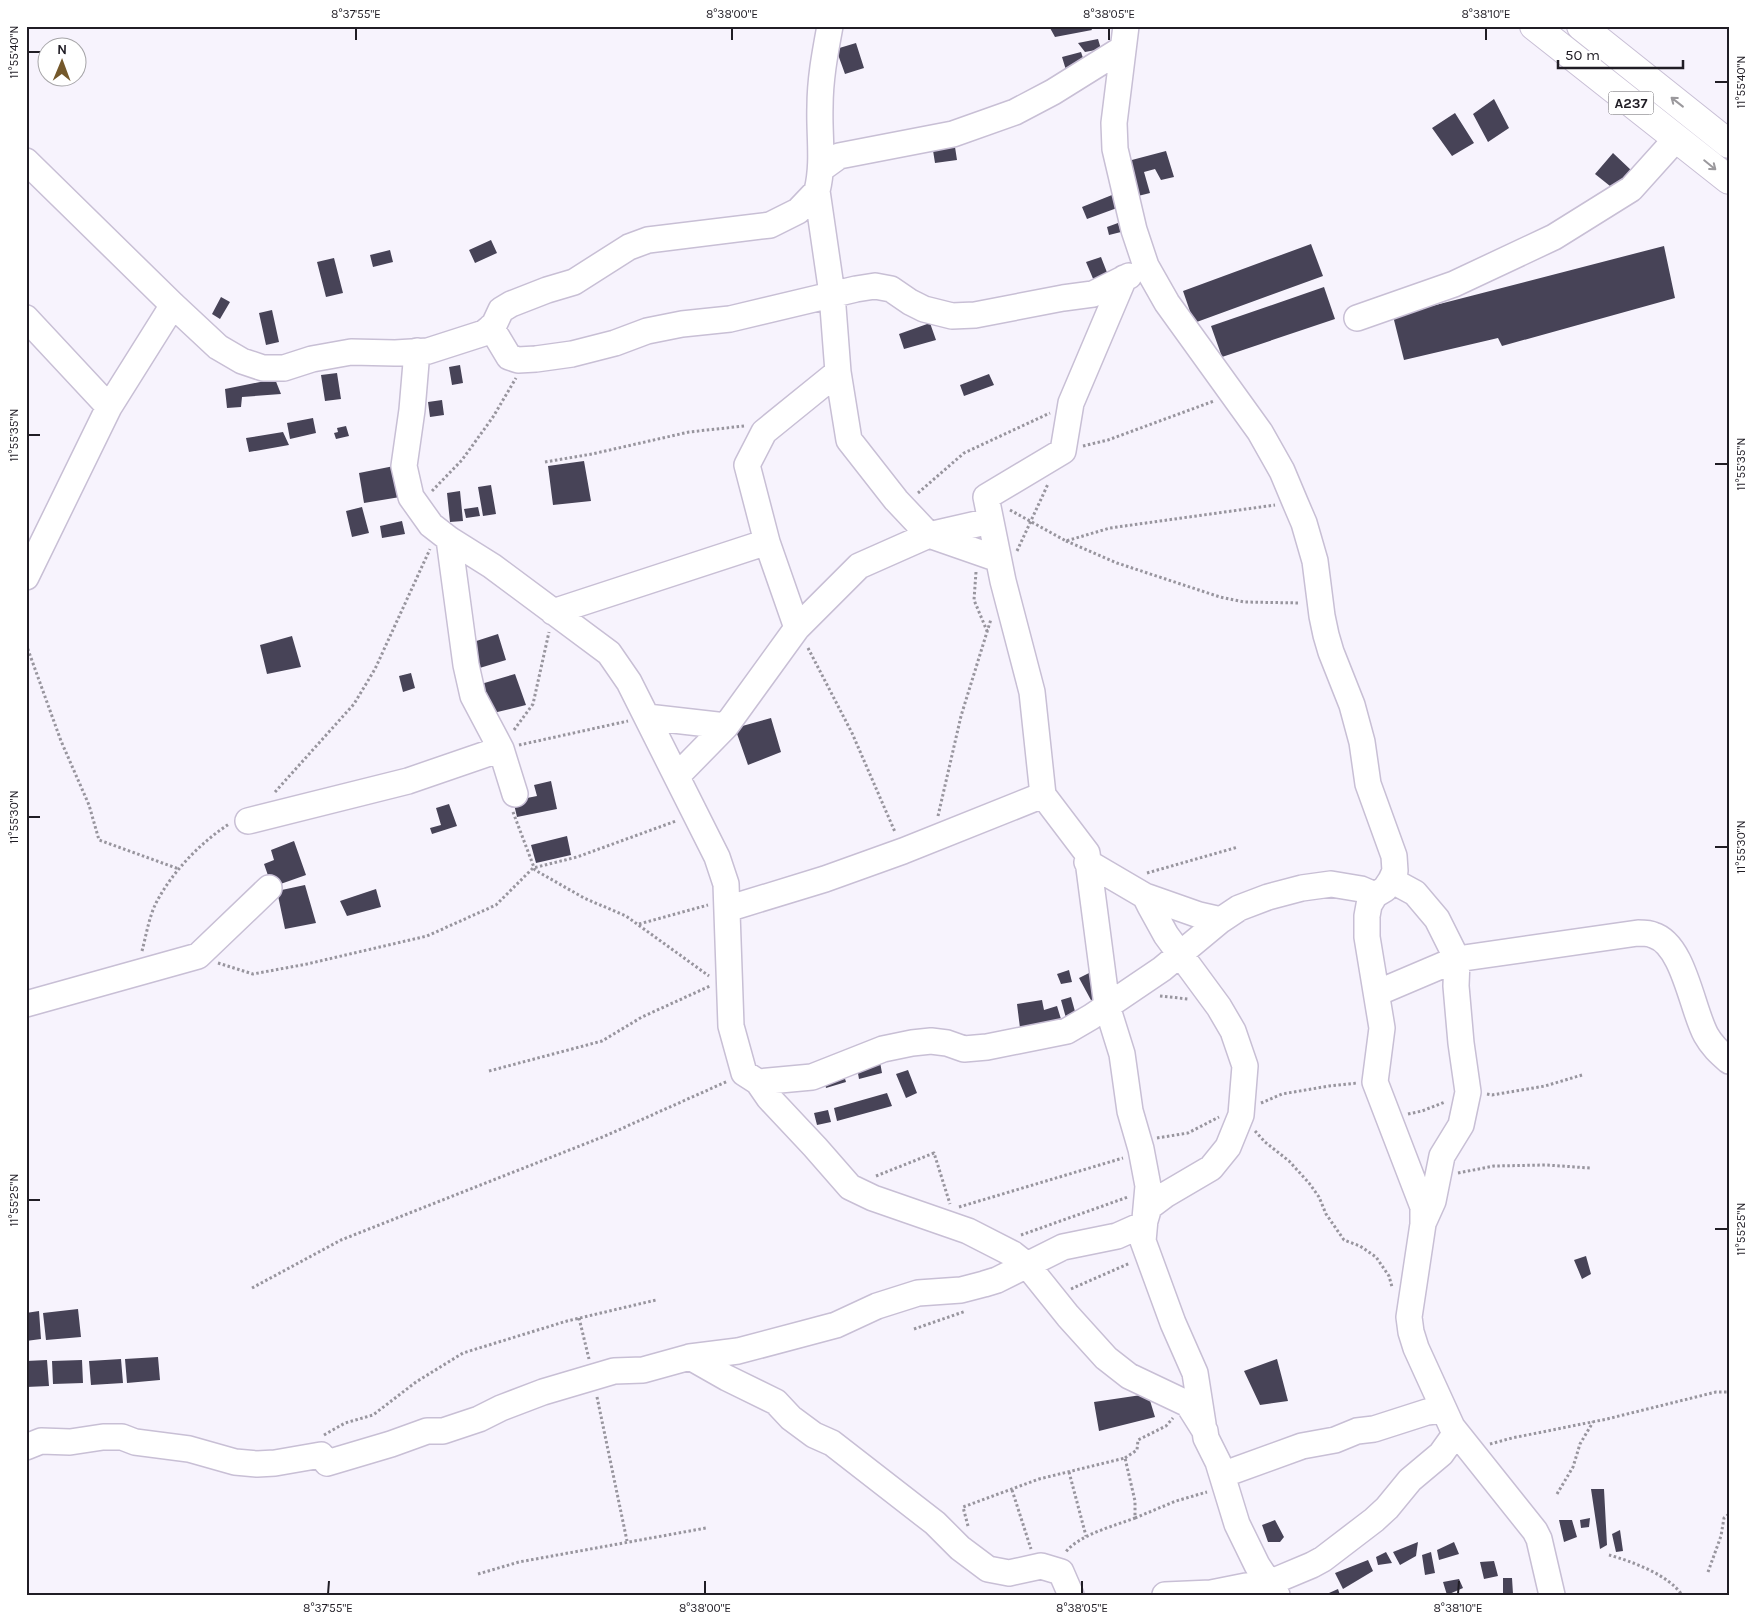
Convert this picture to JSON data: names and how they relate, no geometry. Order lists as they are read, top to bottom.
{
  "streets": {
    "highway": ["A237"]
  },
  "scale_bar": "50 m",
  "north": "top",
  "coordinates": [
    "8°37'55\"E",
    "8°38'00\"E",
    "8°38'05\"E",
    "8°38'10\"E",
    "11°55'40\"N",
    "11°55'35\"N",
    "11°55'30\"N",
    "11°55'25\"N"
  ]
}
